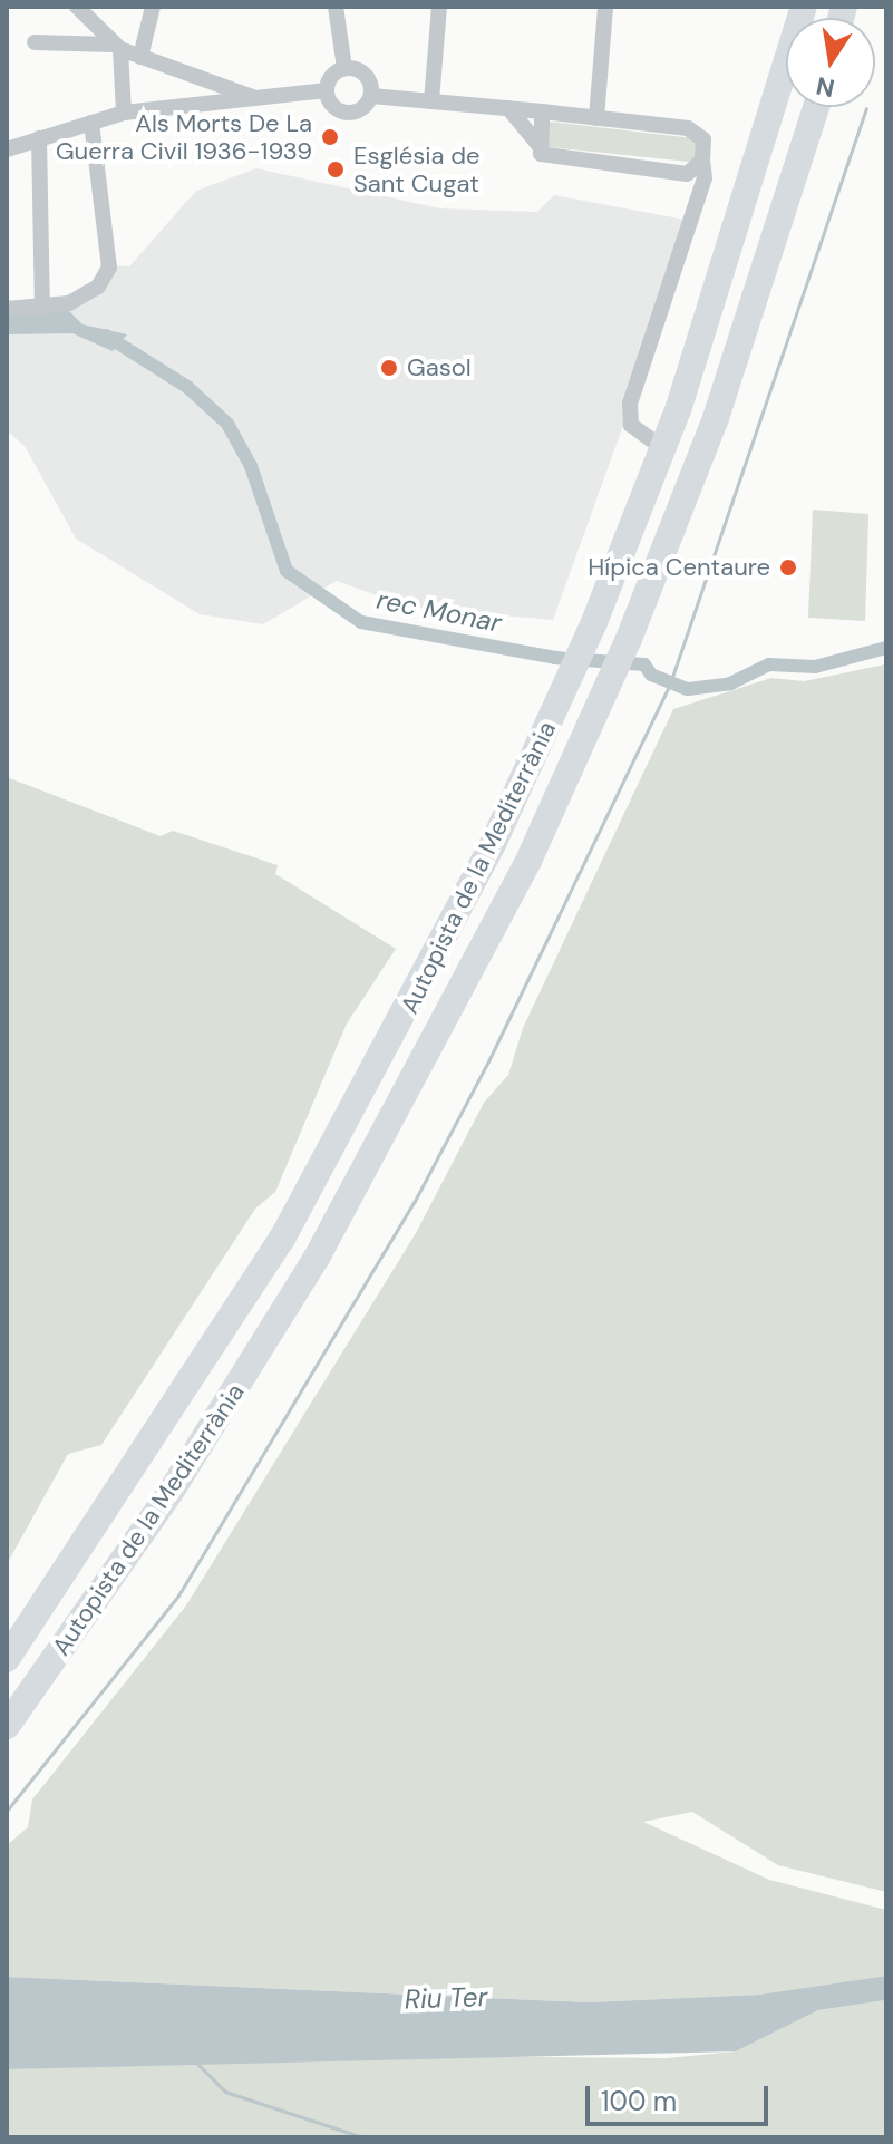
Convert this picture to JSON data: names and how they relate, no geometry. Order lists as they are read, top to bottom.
{
  "streets": {
    "highway": ["Autopista de la Mediterrània"]
  },
  "water": ["rec Monar", "Riu Ter"],
  "places": [
    "Als Morts De La Guerra Civil 1936-1939",
    "Església de Sant Cugat",
    "Gasol",
    "Hípica Centaure"
  ],
  "scale_bar": "100 m",
  "north": "bottom"
}
